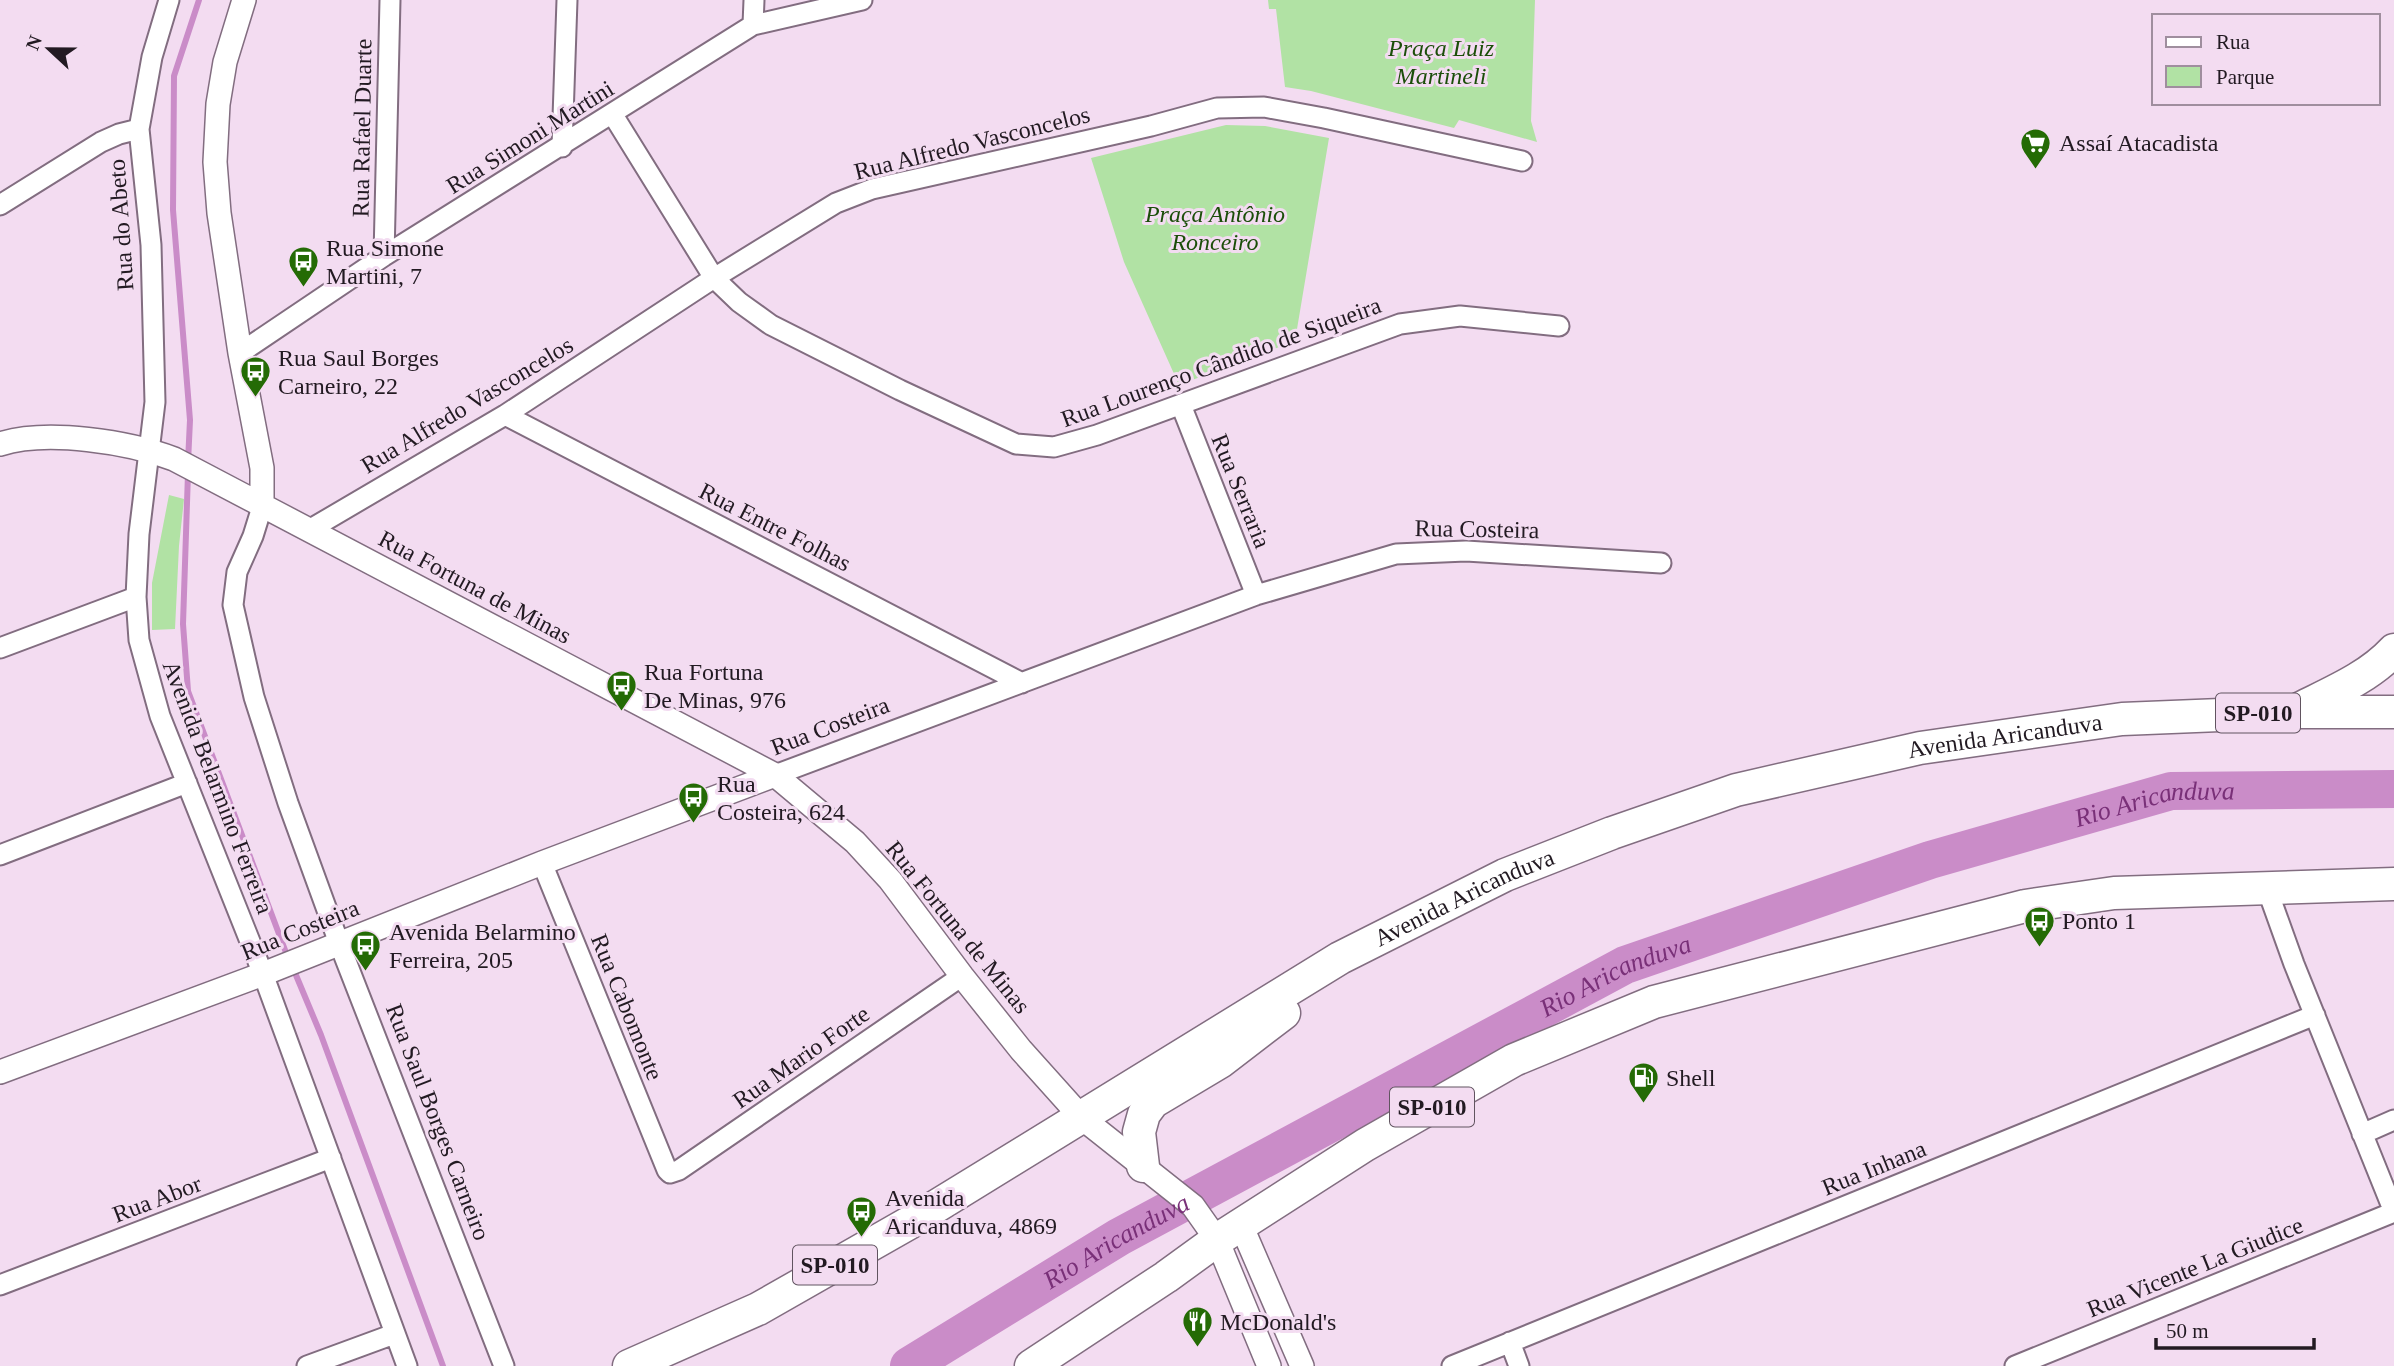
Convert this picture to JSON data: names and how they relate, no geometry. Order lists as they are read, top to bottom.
{
  "streets": {
    "highway": ["SP-010", "Avenida Aricanduva"],
    "street": [
      "Rua Rafael Duarte",
      "Rua Simoni Martini",
      "Rua Alfredo Vasconcelos",
      "Rua do Abeto",
      "Rua Lourenço Cândido de Siqueira",
      "Rua Serraria",
      "Rua Entre Folhas",
      "Rua Costeira",
      "Rua Fortuna de Minas",
      "Avenida Belarmino Ferreira",
      "Rua Cabomonte",
      "Rua Mario Forte",
      "Rua Saul Borges Carneiro",
      "Rua Inhana",
      "Rua Abor",
      "Rua Vicente La Giudice"
    ]
  },
  "crossings": [
    ["Rua Rafael Duarte", "Rua Simoni Martini"],
    ["Rua Simoni Martini", "Rua Lourenço Cândido de Siqueira"],
    ["Rua Simoni Martini", "Rua Saul Borges Carneiro"],
    ["Rua Alfredo Vasconcelos", "Rua Lourenço Cândido de Siqueira"],
    ["Rua Alfredo Vasconcelos", "Rua Entre Folhas"],
    ["Rua Alfredo Vasconcelos", "Rua Fortuna de Minas"],
    ["Rua do Abeto", "Rua Fortuna de Minas"],
    ["Rua do Abeto", "Avenida Belarmino Ferreira"],
    ["Rua Lourenço Cândido de Siqueira", "Rua Serraria"],
    ["Rua Serraria", "Rua Costeira"],
    ["Rua Entre Folhas", "Rua Costeira"],
    ["Rua Costeira", "Rua Fortuna de Minas"],
    ["Rua Costeira", "Avenida Belarmino Ferreira"],
    ["Rua Costeira", "Rua Cabomonte"],
    ["Rua Costeira", "Rua Saul Borges Carneiro"],
    ["Rua Fortuna de Minas", "SP-010"],
    ["Rua Fortuna de Minas", "Avenida Aricanduva"],
    ["Rua Fortuna de Minas", "Avenida Belarmino Ferreira"],
    ["Rua Fortuna de Minas", "Rua Mario Forte"],
    ["Rua Fortuna de Minas", "Rua Saul Borges Carneiro"],
    ["Avenida Belarmino Ferreira", "Rua Abor"],
    ["Rua Cabomonte", "Rua Mario Forte"]
  ],
  "water": ["Rio Aricanduva"],
  "parks": ["Praça Luiz Martineli", "Praça Antônio Ronceiro"],
  "places": {
    "supermarket": ["Assaí Atacadista"],
    "bus stop": [
      "Rua Simone Martini, 7",
      "Rua Saul Borges Carneiro, 22",
      "Rua Fortuna De Minas, 976",
      "Rua Costeira, 624",
      "Ponto 1",
      "Avenida Belarmino Ferreira, 205",
      "Avenida Aricanduva, 4869"
    ],
    "fuel station": ["Shell"],
    "restaurant": ["McDonald's"]
  },
  "legend": ["Rua", "Parque"],
  "scale_bar": "50 m",
  "north": "left"
}
